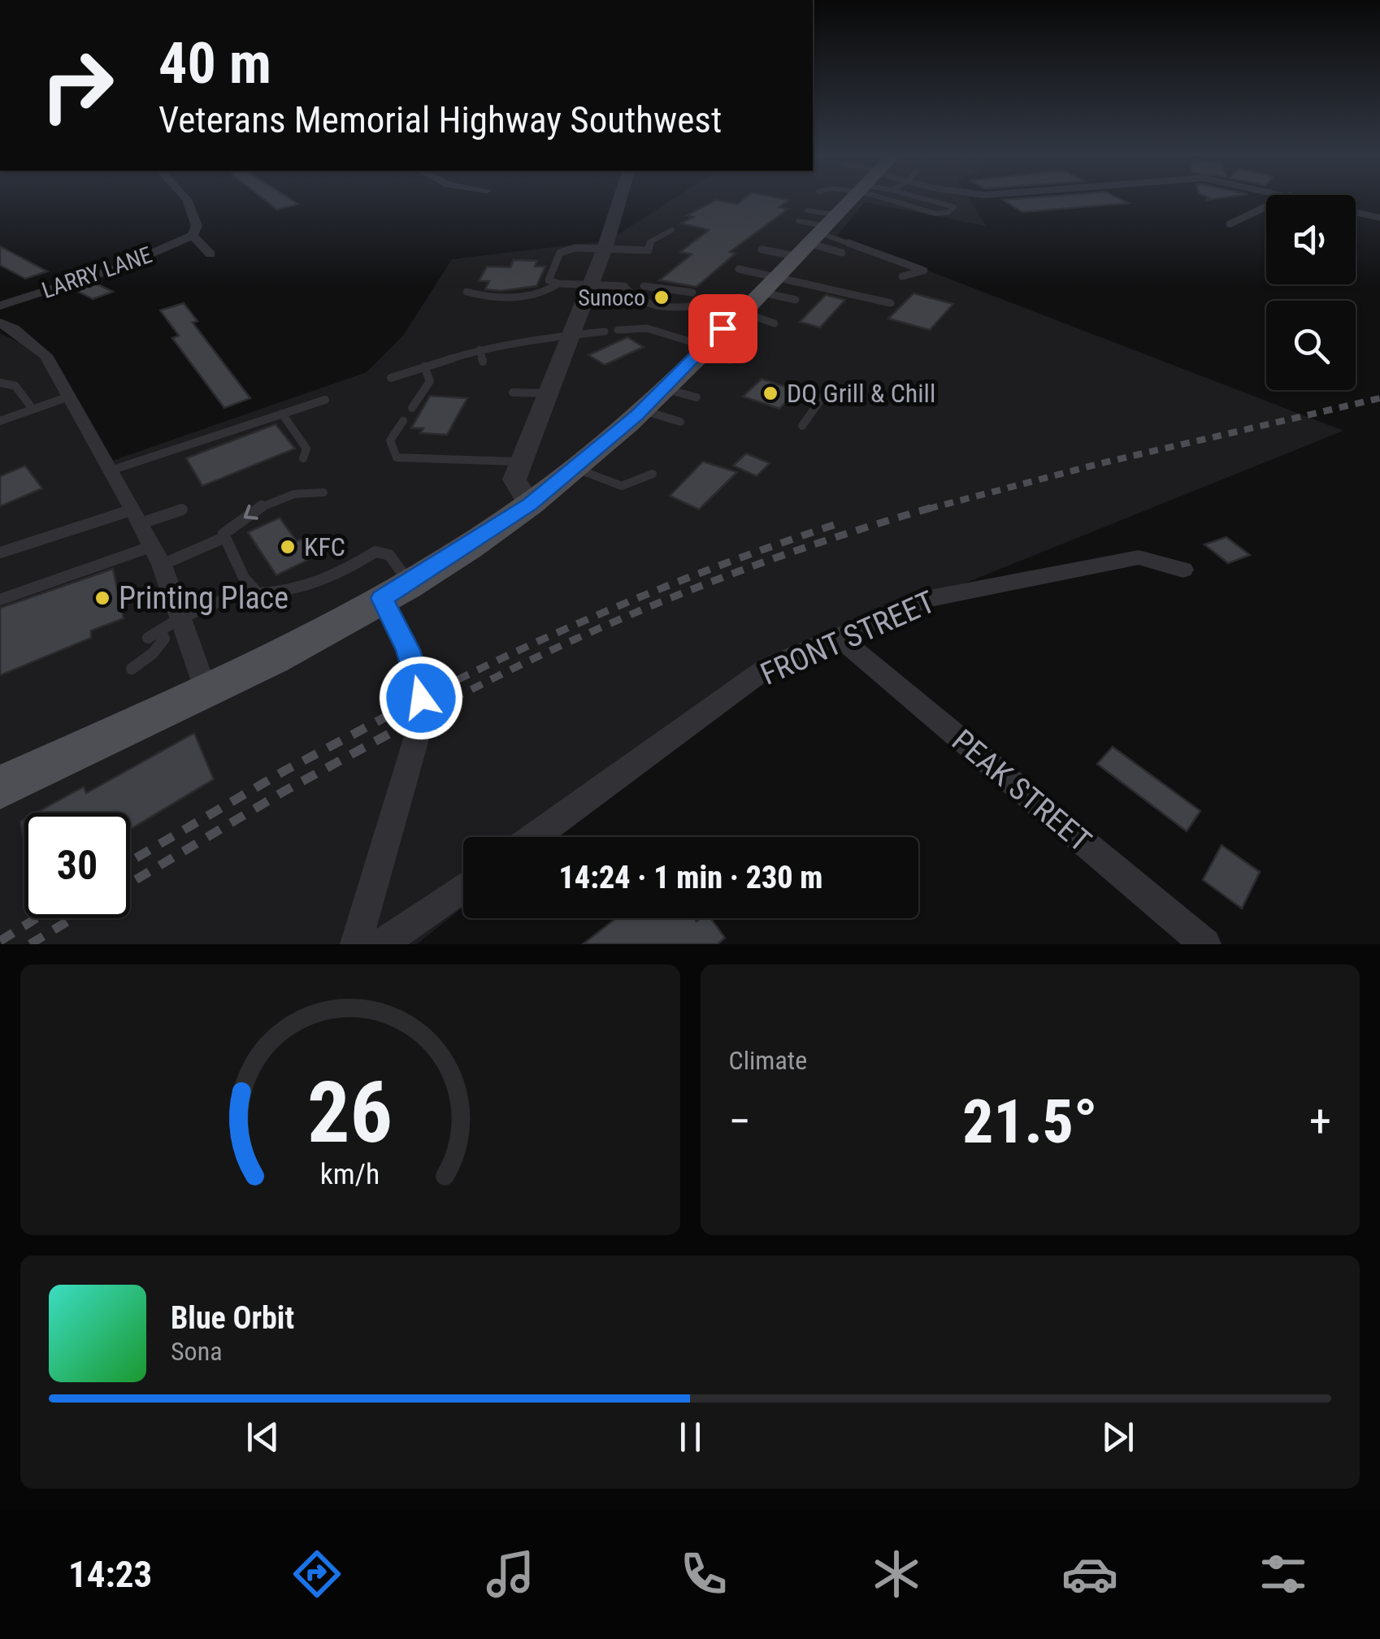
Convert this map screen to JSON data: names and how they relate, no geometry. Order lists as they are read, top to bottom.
{
  "streets": {
    "street": ["LARRY LANE", "FRONT STREET", "PEAK STREET"]
  },
  "crossings": [
    ["FRONT STREET", "PEAK STREET"]
  ],
  "places": [
    "Sunoco",
    "DQ Grill & Chill",
    "KFC",
    "Printing Place"
  ],
  "page": {
    "turn": ["40 m", "Veterans Memorial Highway Southwest"],
    "limit": "30",
    "trip": "14:24 · 1 min · 230 m",
    "tile": "Climate",
    "heat": ["−", "21.5°", "+"],
    "song": ["Blue Orbit", "Sona"],
    "tabs": "14:23",
    "gauge": ["26", "km/h"]
  }
}
